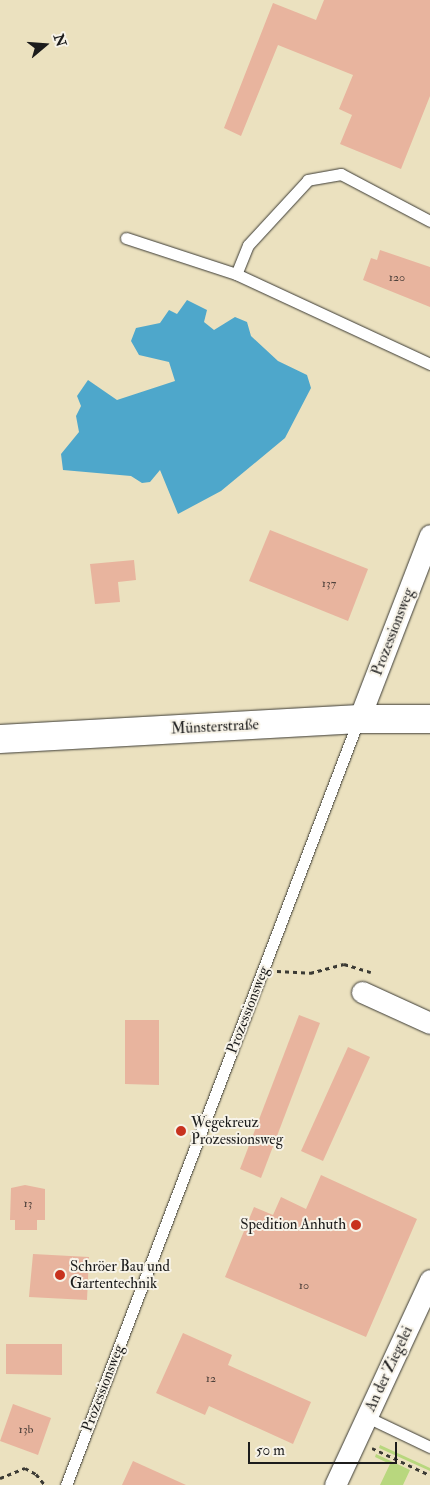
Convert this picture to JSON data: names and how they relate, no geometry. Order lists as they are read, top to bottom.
{
  "streets": {
    "main road": ["Münsterstraße"],
    "street": ["Prozessionsweg", "An der Ziegelei"]
  },
  "crossings": [
    ["Prozessionsweg", "Münsterstraße"]
  ],
  "places": ["Wegekreuz Prozessionsweg", "Spedition Anhuth", "Schröer Bau und Gartentechnik"],
  "house_numbers": [
    "120",
    "137",
    "13",
    "10",
    "12",
    "13b"
  ],
  "scale_bar": "50 m",
  "north": "right"
}
